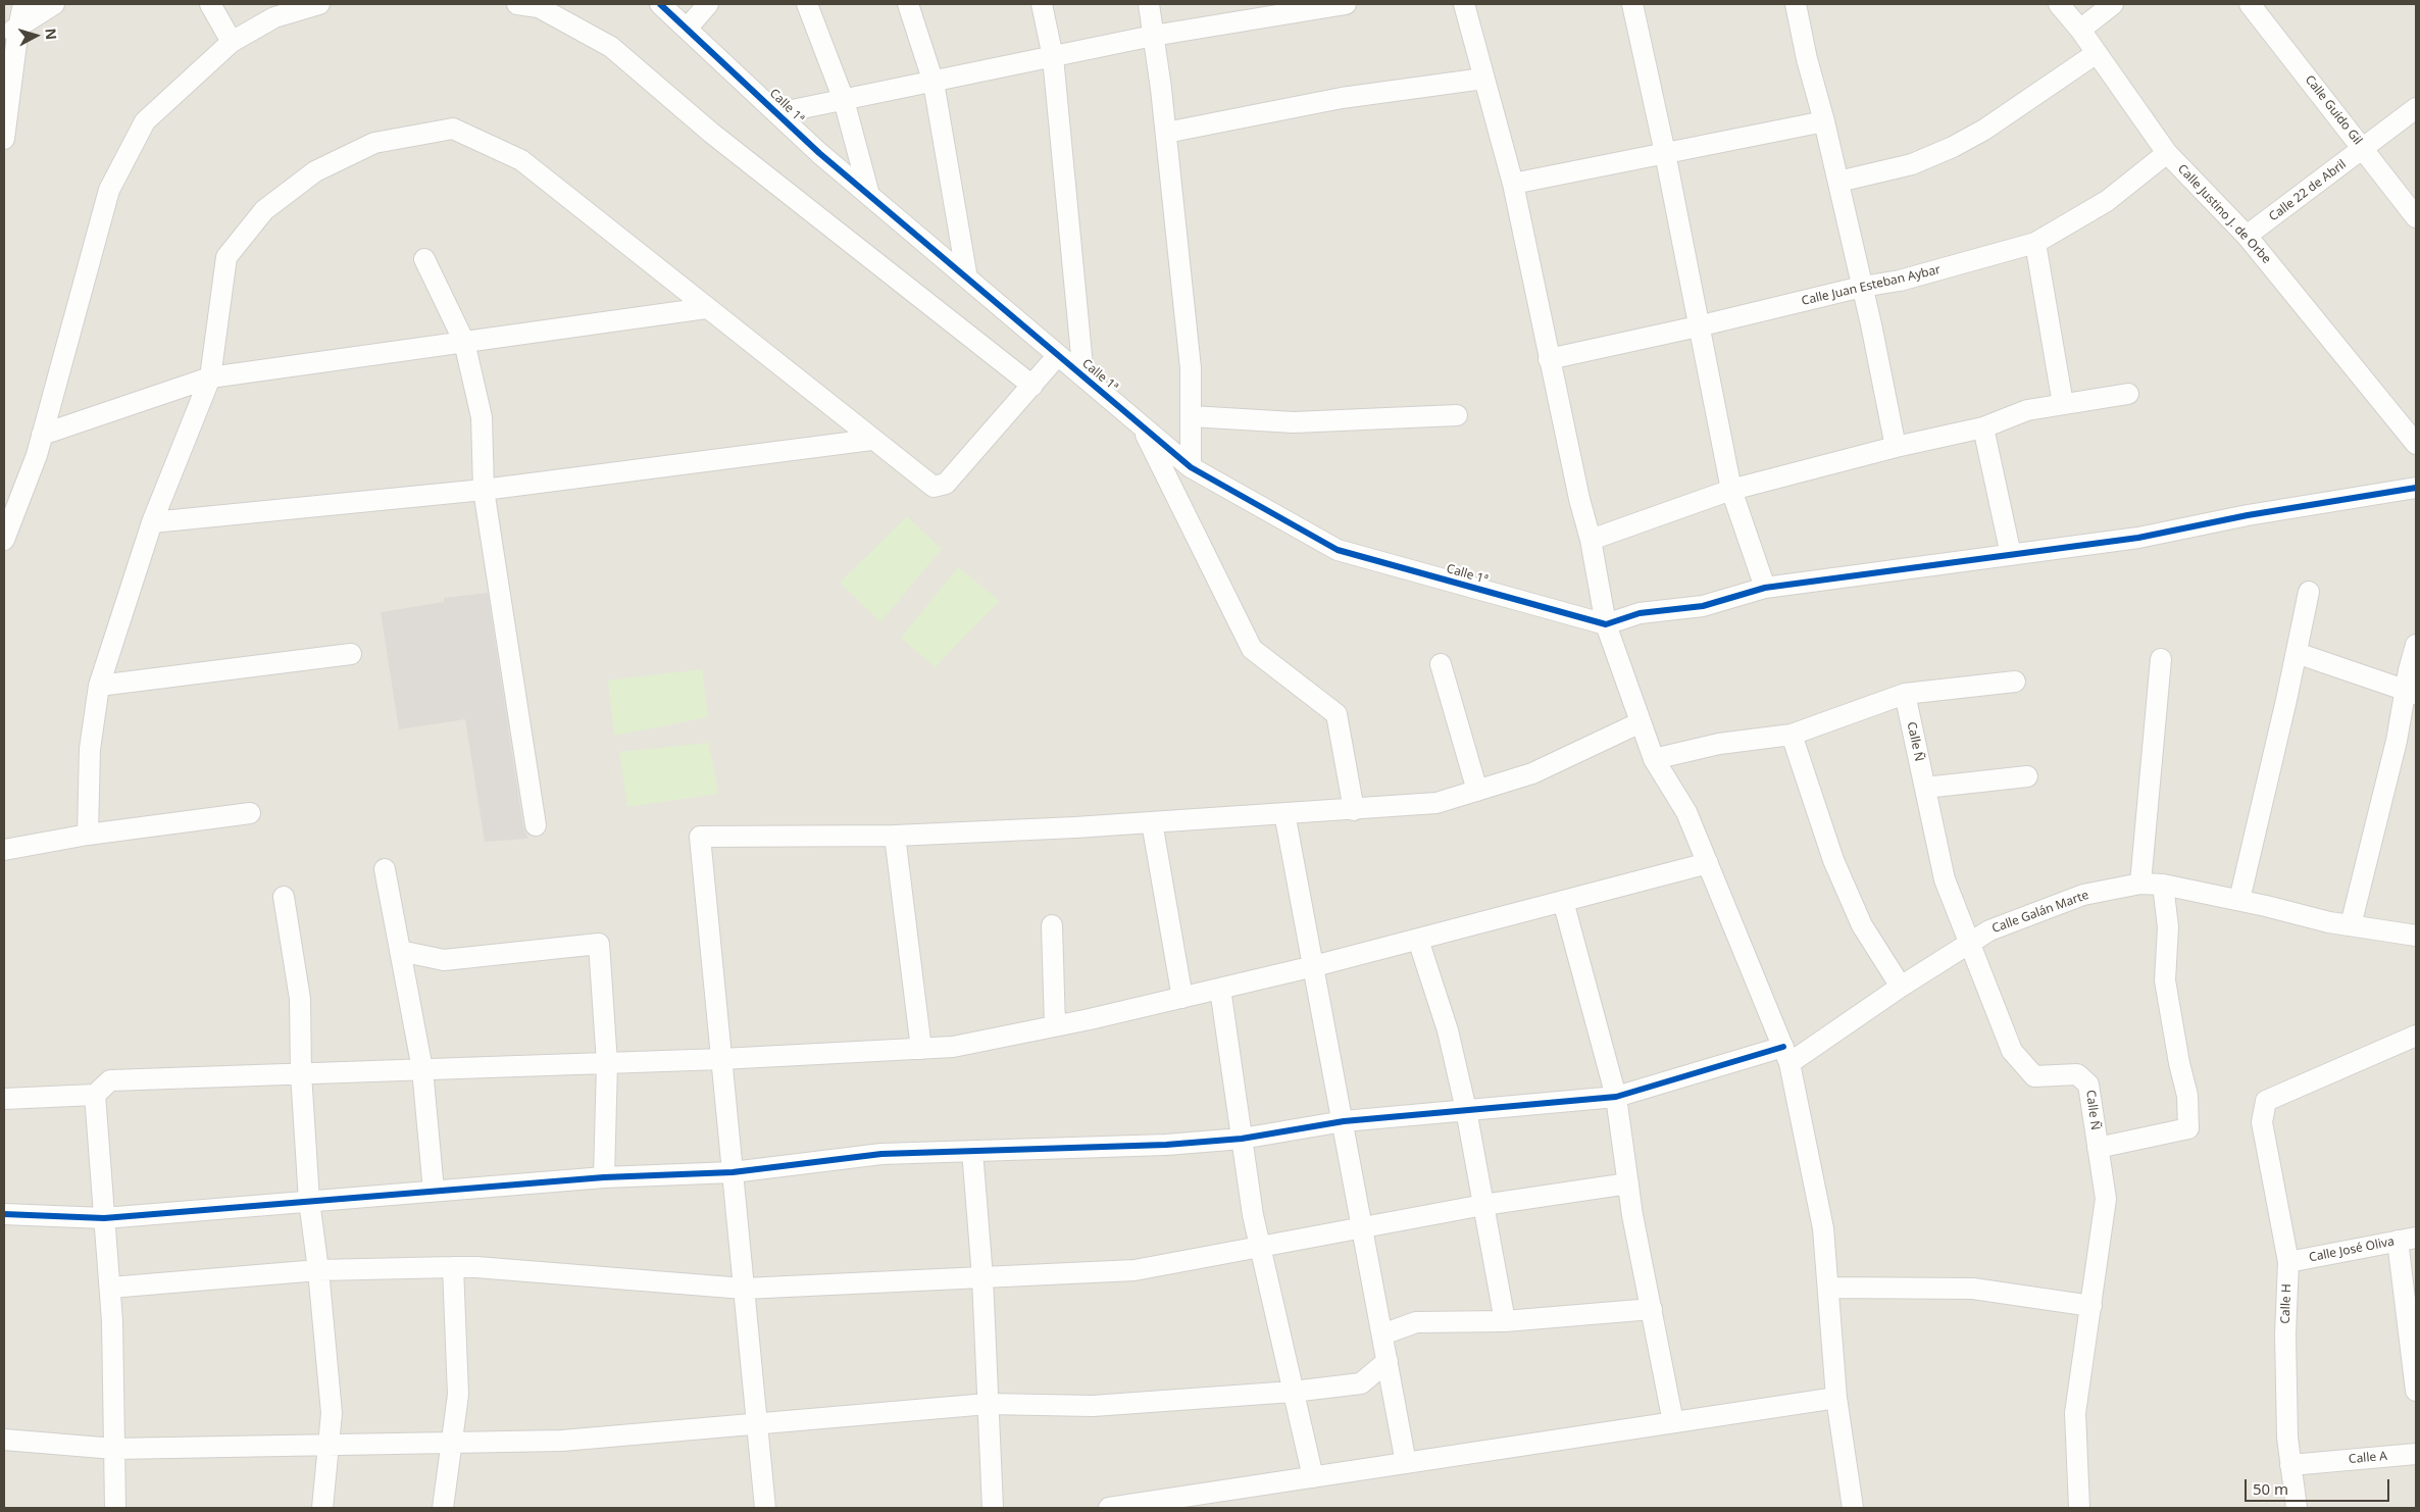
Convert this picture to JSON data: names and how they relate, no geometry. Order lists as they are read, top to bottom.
{
  "streets": {
    "street": [
      "Calle 1ª",
      "Calle Guido Gil",
      "Calle 22 de Abril",
      "Calle Justino J. de Orbe",
      "Calle Juan Esteban Aybar",
      "Calle Ñ",
      "Calle Galán Marte",
      "Calle José Oliva",
      "Calle H",
      "Calle A"
    ]
  },
  "crossings": [
    ["Calle Guido Gil", "Calle 22 de Abril"],
    ["Calle 22 de Abril", "Calle Justino J. de Orbe"],
    ["Calle Justino J. de Orbe", "Calle Juan Esteban Aybar"],
    ["Calle Ñ", "Calle Galán Marte"],
    ["Calle José Oliva", "Calle H"],
    ["Calle H", "Calle A"]
  ],
  "scale_bar": "50 m",
  "north": "right"
}
